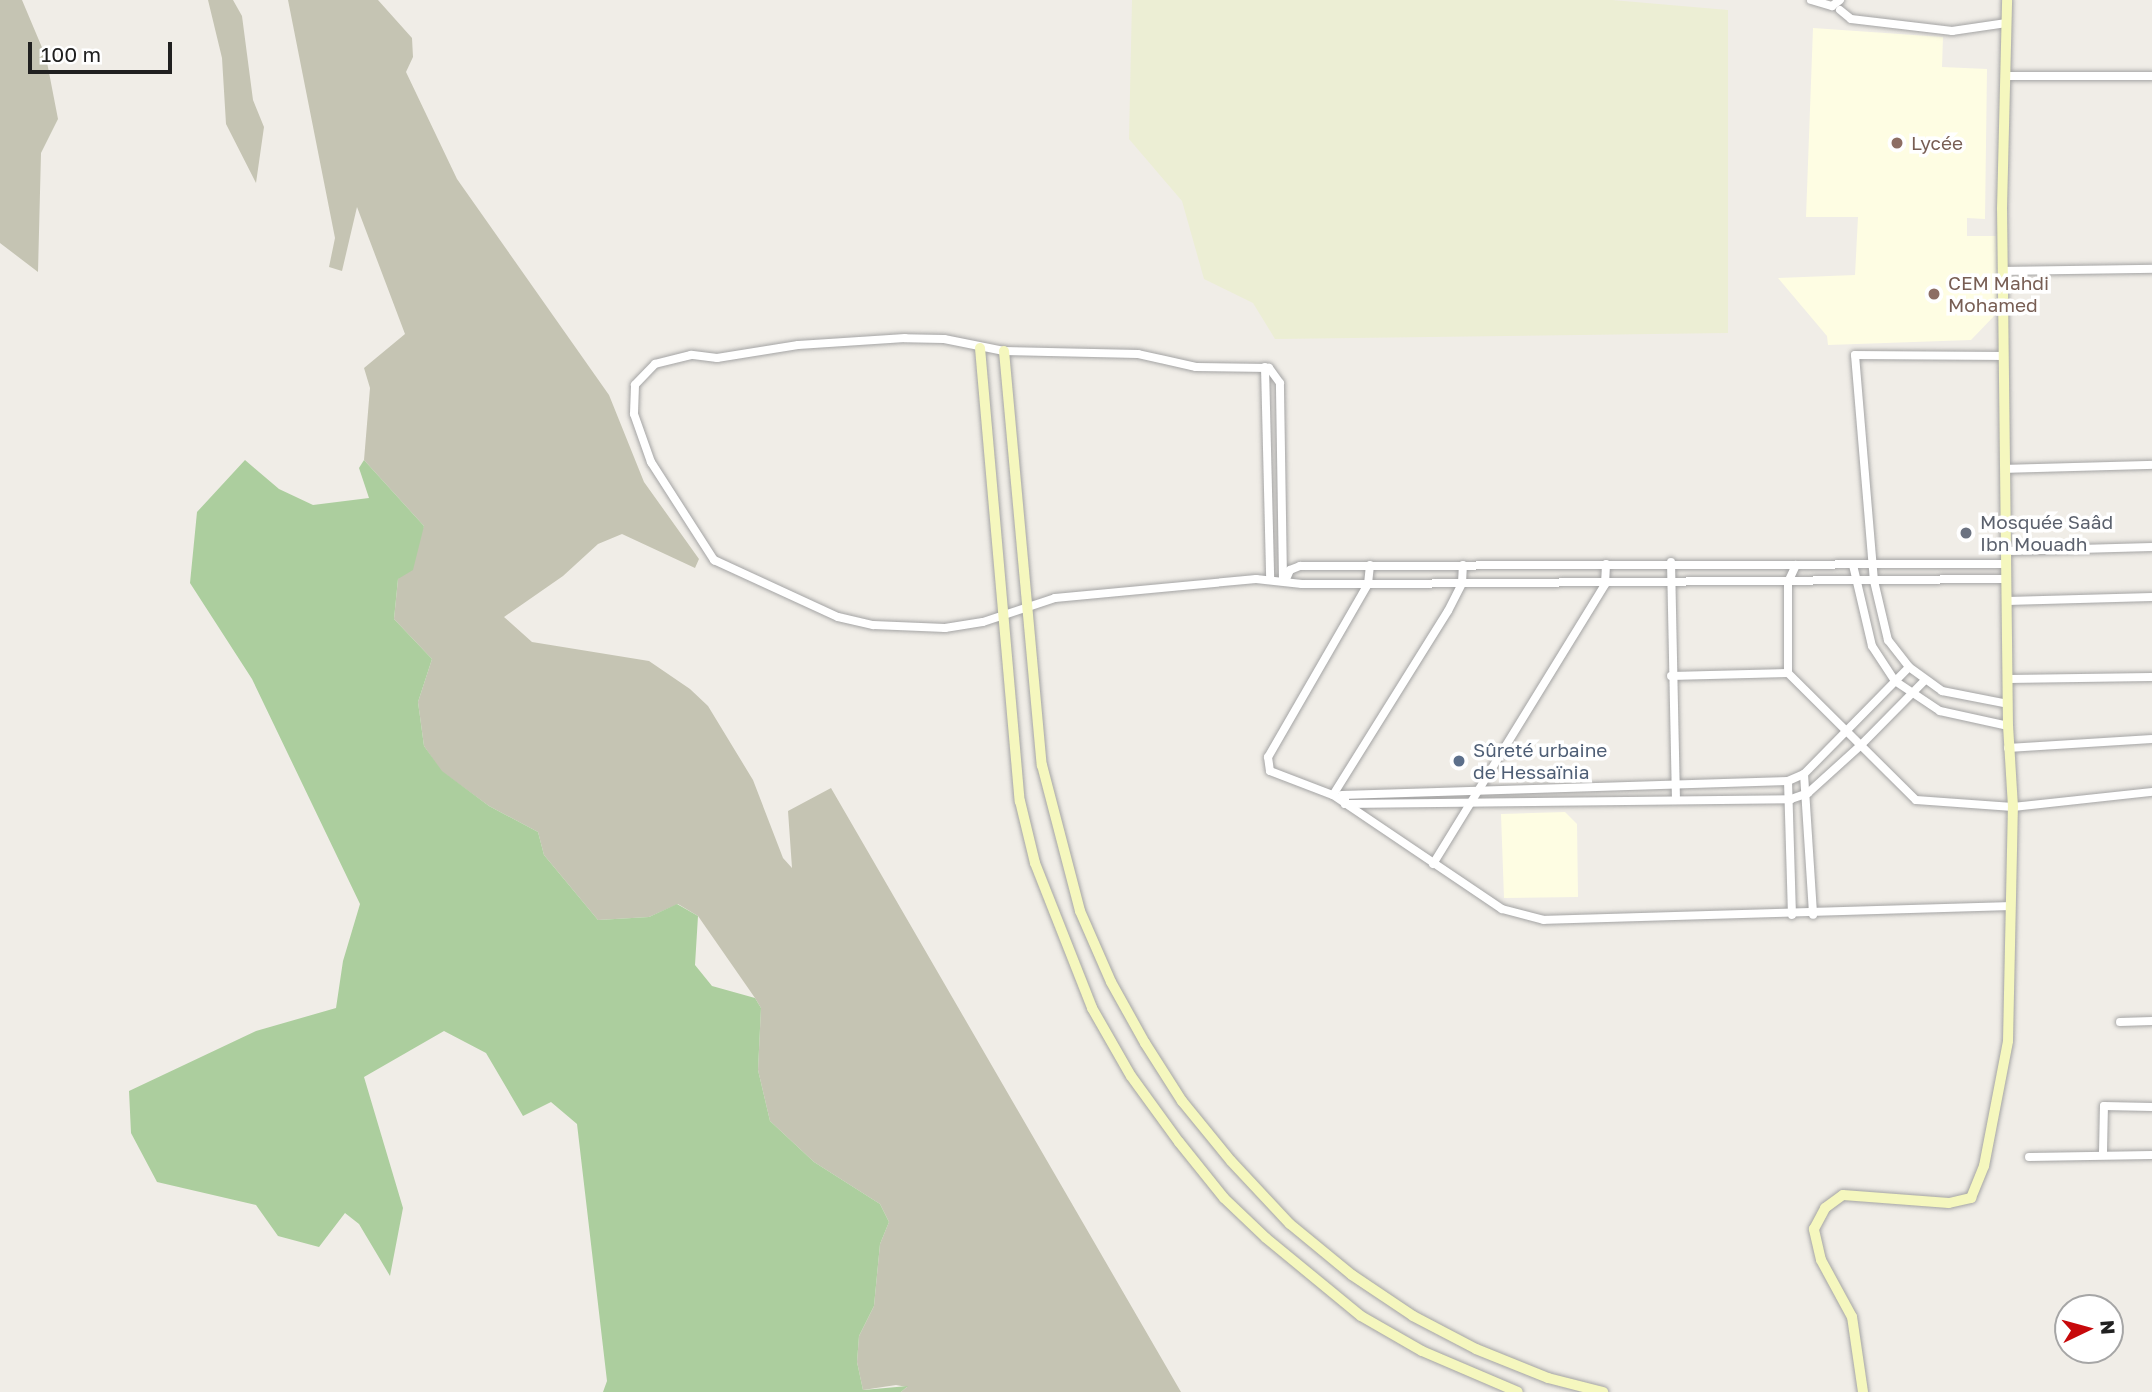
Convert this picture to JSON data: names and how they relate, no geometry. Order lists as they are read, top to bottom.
{
  "places": [
    "Lycée",
    "CEM Mahdi Mohamed",
    "Mosquée Saâd Ibn Mouadh",
    "Sûreté urbaine de Hessaïnia"
  ],
  "scale_bar": "100 m",
  "north": "right"
}
